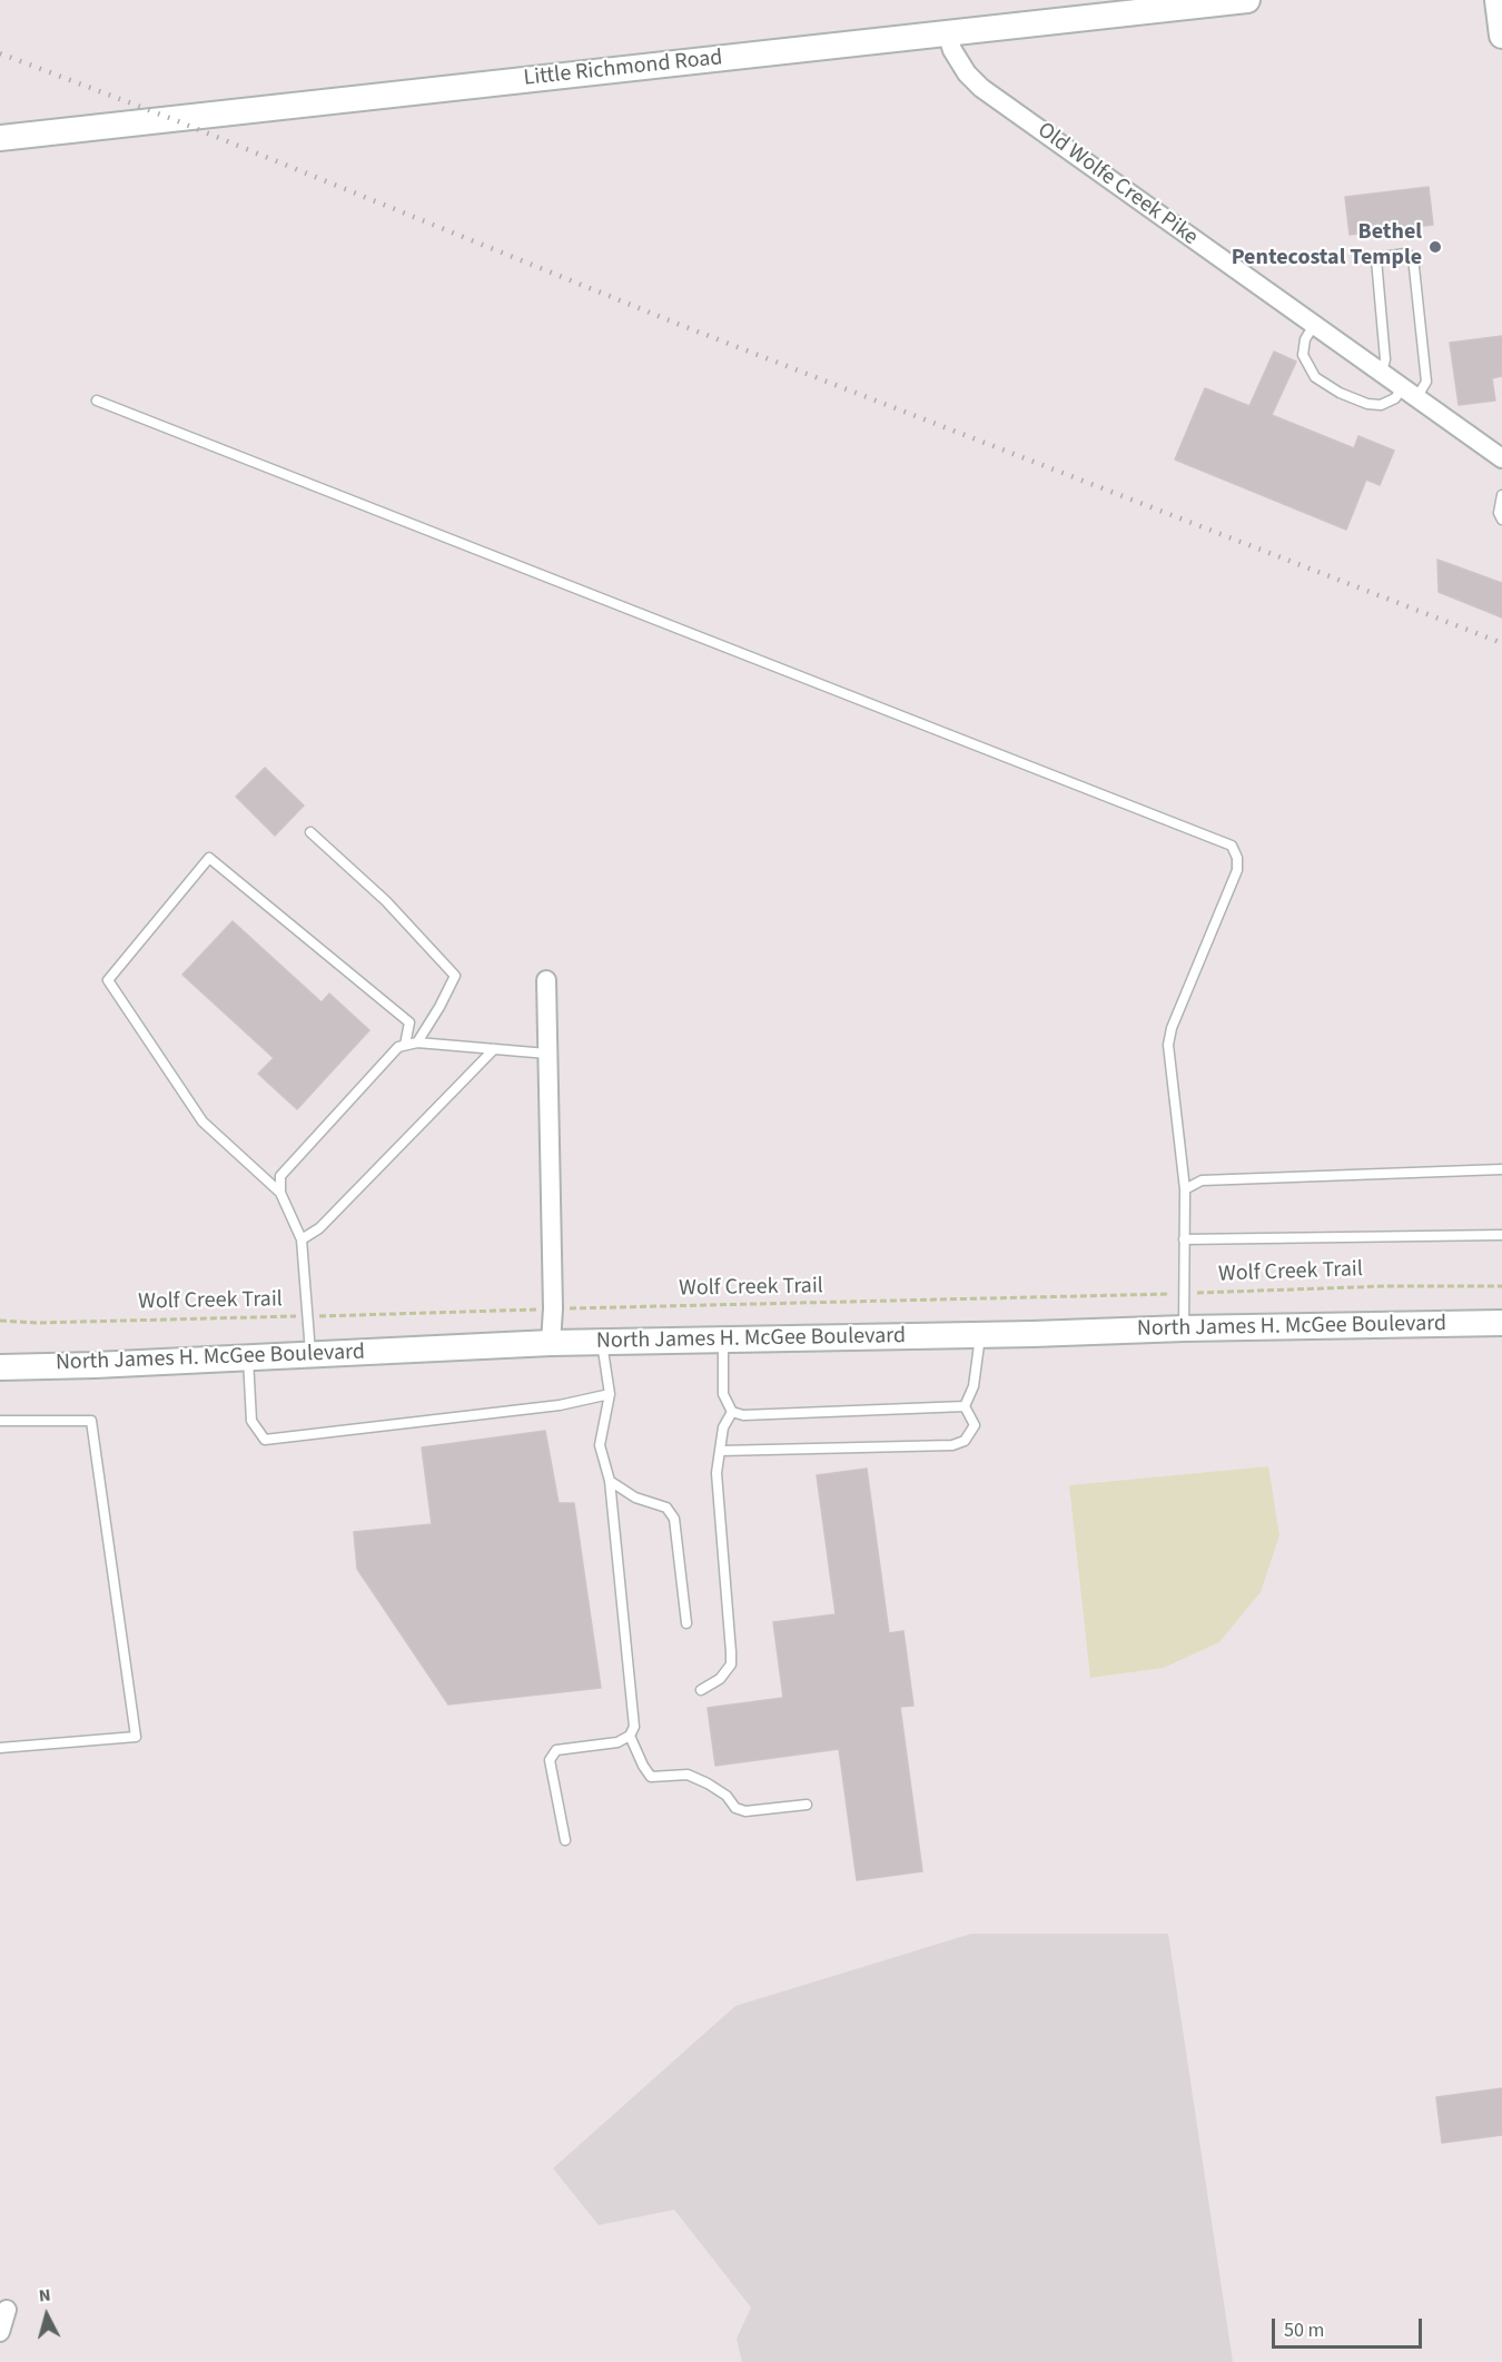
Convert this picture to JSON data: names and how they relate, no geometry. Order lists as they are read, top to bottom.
{
  "streets": {
    "main road": ["Little Richmond Road", "North James H. McGee Boulevard"],
    "street": ["Old Wolfe Creek Pike"],
    "path": ["Wolf Creek Trail"]
  },
  "crossings": [
    ["Little Richmond Road", "Old Wolfe Creek Pike"]
  ],
  "places": ["Bethel Pentecostal Temple"],
  "scale_bar": "50 m",
  "north": "top"
}
